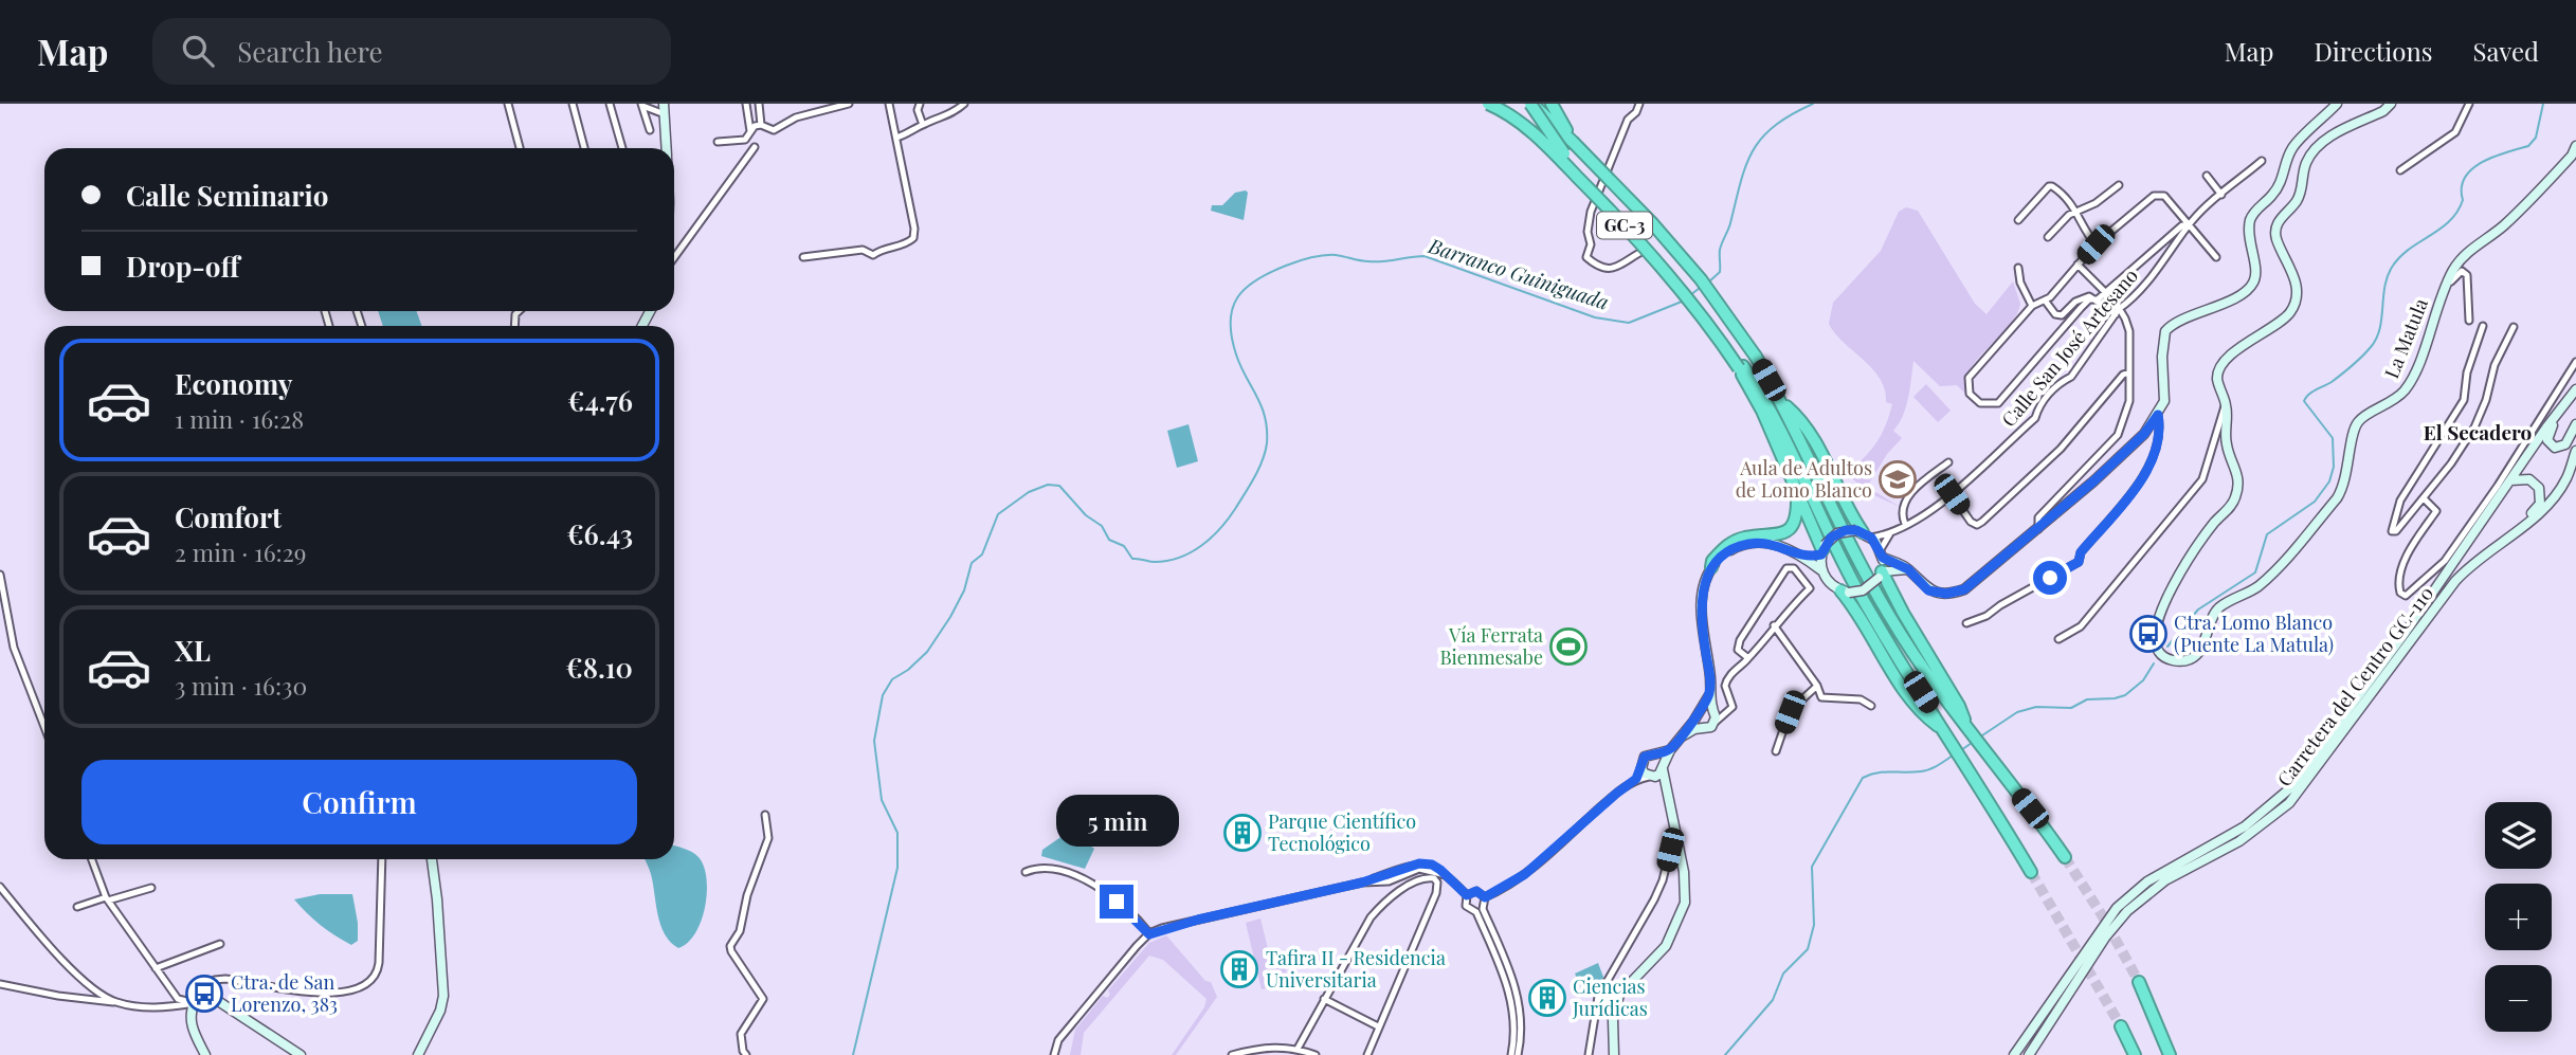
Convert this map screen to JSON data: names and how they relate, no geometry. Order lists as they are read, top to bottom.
{
  "streets": {
    "highway": ["GC-3"],
    "street": ["La Matula", "Calle San José Artesano", "Carretera del Centro GC-110"]
  },
  "districts": ["El Secadero"],
  "water": ["Barranco Guiniguada"],
  "places": {
    "school or university": ["Aula de Adultos de Lomo Blanco"],
    "bus stop": ["Ctra. Lomo Blanco (Puente La Matula)", "Ctra. de San Lorenzo, 383"],
    "sports": ["Vía Ferrata Bienmesabe"],
    "building": ["Parque Científico Tecnológico", "Tafira II - Residencia Universitaria", "Ciencias Jurídicas"]
  },
  "page": {
    "header": "Map",
    "search": "Search here",
    "nav": ["Map", "Directions", "Saved"],
    "banner": ["Calle Seminario", "Drop-off"],
    "list": [
      {
        "name": "Economy",
        "note": "1 min · 16:28",
        "value": "€4.76"
      },
      {
        "name": "Comfort",
        "note": "2 min · 16:29",
        "value": "€6.43"
      },
      {
        "name": "XL",
        "note": "3 min · 16:30",
        "value": "€8.10"
      }
    ],
    "buttons": "Confirm",
    "bubble": "5 min",
    "map_buttons": ["+", "−"]
  }
}
